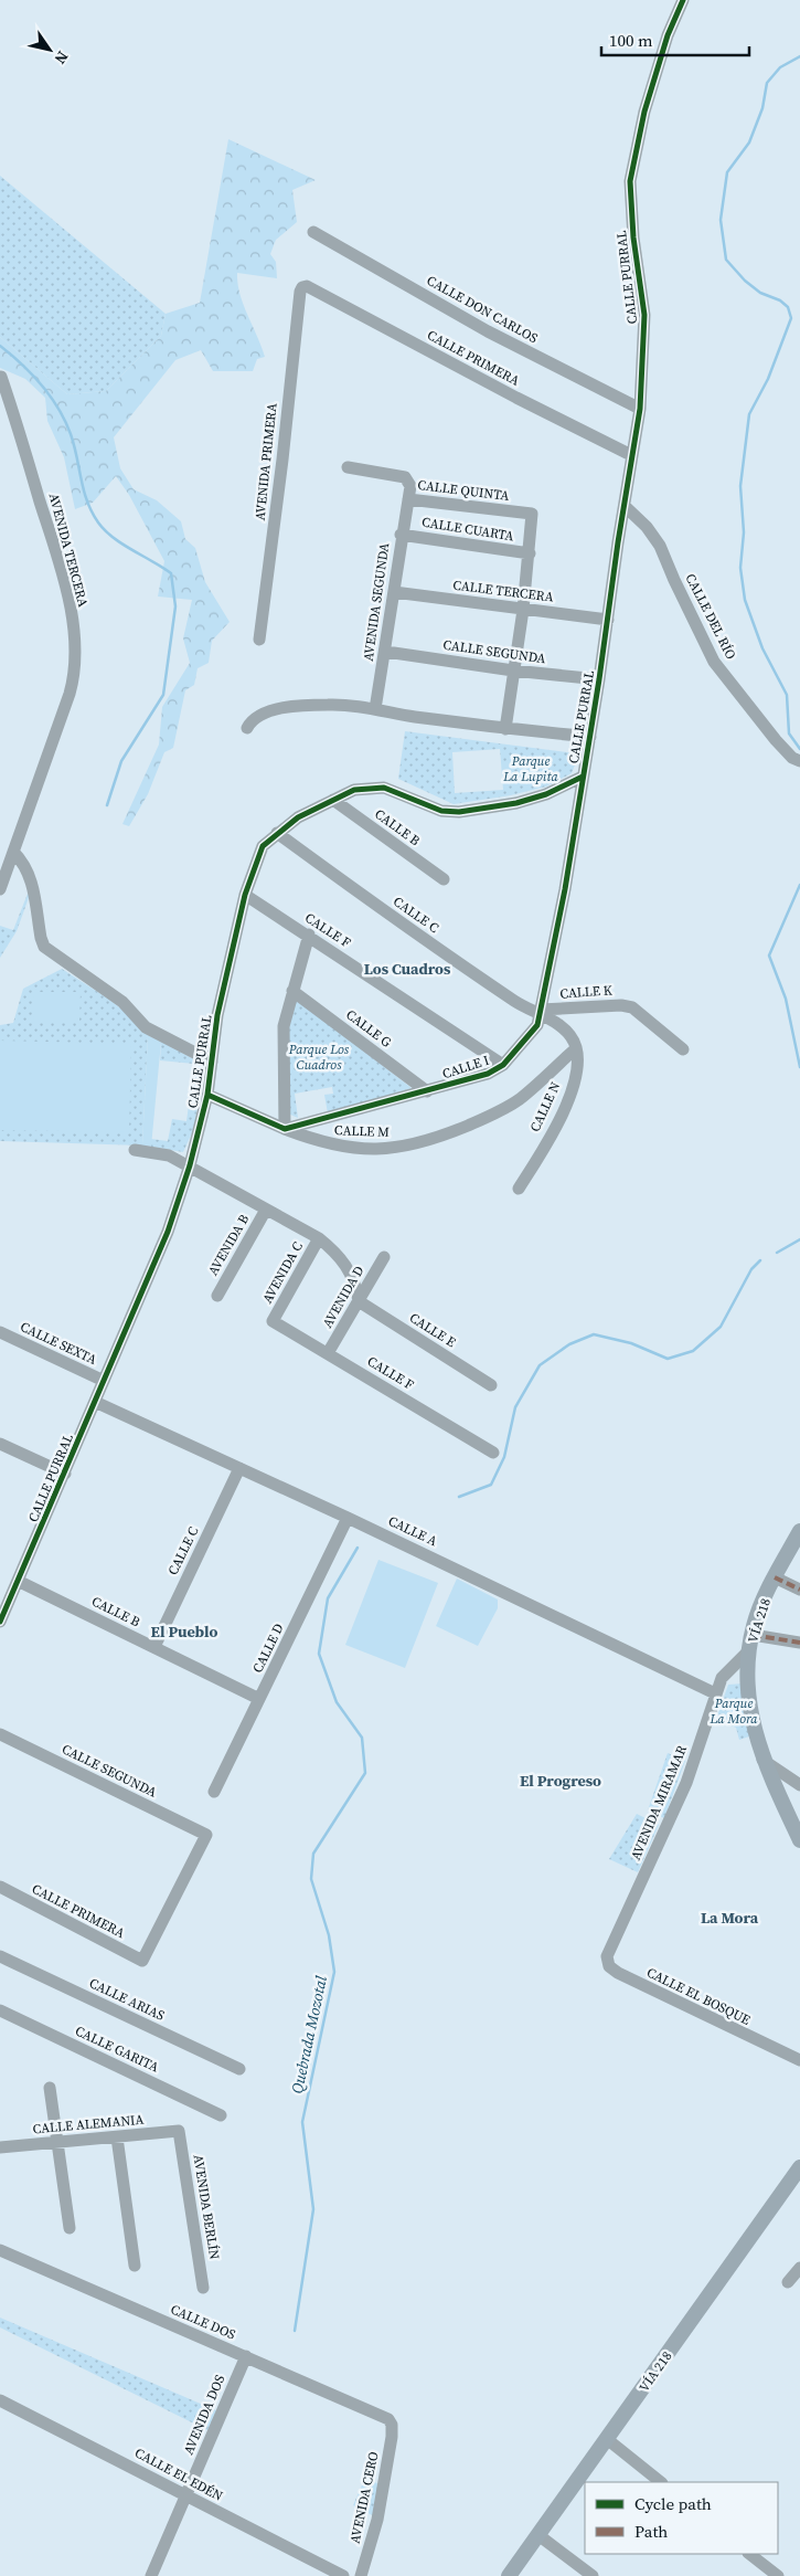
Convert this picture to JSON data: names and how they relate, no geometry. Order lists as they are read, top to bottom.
{
  "streets": {
    "main road": ["VÍA 218"],
    "street": [
      "CALLE PURRAL",
      "CALLE DON CARLOS",
      "CALLE PRIMERA",
      "AVENIDA PRIMERA",
      "CALLE QUINTA",
      "CALLE CUARTA",
      "AVENIDA TERCERA",
      "CALLE TERCERA",
      "AVENIDA SEGUNDA",
      "CALLE DEL RÍO",
      "CALLE SEGUNDA",
      "CALLE B",
      "CALLE C",
      "CALLE F",
      "CALLE K",
      "CALLE G",
      "CALLE I",
      "CALLE N",
      "CALLE M",
      "AVENIDA B",
      "AVENIDA C",
      "AVENIDA D",
      "CALLE E",
      "CALLE SEXTA",
      "CALLE A",
      "CALLE D",
      "AVENIDA MIRAMAR",
      "CALLE EL BOSQUE",
      "CALLE ARIAS",
      "CALLE GARITA",
      "CALLE ALEMANIA",
      "AVENIDA BERLÍN",
      "CALLE DOS",
      "AVENIDA DOS",
      "CALLE EL EDÉN",
      "AVENIDA CERO"
    ]
  },
  "crossings": [
    ["CALLE PURRAL", "CALLE DON CARLOS"],
    ["CALLE PURRAL", "CALLE PRIMERA"],
    ["CALLE PURRAL", "CALLE TERCERA"],
    ["CALLE PURRAL", "CALLE DEL RÍO"],
    ["CALLE PURRAL", "CALLE SEGUNDA"],
    ["CALLE PURRAL", "CALLE B"],
    ["CALLE PURRAL", "CALLE C"],
    ["CALLE PURRAL", "CALLE F"],
    ["CALLE PURRAL", "CALLE I"],
    ["CALLE PURRAL", "CALLE SEXTA"],
    ["CALLE PURRAL", "CALLE A"],
    ["CALLE PRIMERA", "AVENIDA PRIMERA"],
    ["CALLE PRIMERA", "CALLE SEGUNDA"],
    ["CALLE QUINTA", "CALLE CUARTA"],
    ["CALLE QUINTA", "AVENIDA SEGUNDA"],
    ["CALLE CUARTA", "AVENIDA SEGUNDA"],
    ["CALLE TERCERA", "AVENIDA SEGUNDA"],
    ["AVENIDA SEGUNDA", "CALLE SEGUNDA"],
    ["CALLE B", "CALLE C"],
    ["CALLE B", "CALLE D"],
    ["CALLE C", "CALLE K"],
    ["CALLE C", "CALLE I"],
    ["CALLE C", "CALLE A"],
    ["CALLE F", "CALLE I"],
    ["CALLE F", "AVENIDA C"],
    ["CALLE F", "AVENIDA D"],
    ["CALLE K", "CALLE I"],
    ["CALLE G", "CALLE I"],
    ["CALLE I", "CALLE M"],
    ["CALLE N", "CALLE M"],
    ["AVENIDA D", "CALLE E"],
    ["CALLE A", "CALLE D"],
    ["CALLE A", "AVENIDA MIRAMAR"],
    ["VÍA 218", "AVENIDA MIRAMAR"],
    ["AVENIDA MIRAMAR", "CALLE EL BOSQUE"],
    ["CALLE ALEMANIA", "AVENIDA BERLÍN"],
    ["CALLE DOS", "AVENIDA DOS"],
    ["CALLE DOS", "AVENIDA CERO"],
    ["AVENIDA DOS", "CALLE EL EDÉN"]
  ],
  "districts": [
    "Los Cuadros",
    "El Pueblo",
    "El Progreso",
    "La Mora"
  ],
  "water": ["Quebrada Mozotal"],
  "parks": ["Parque La Lupita", "Parque Los Cuadros", "Parque La Mora"],
  "legend": ["Cycle path", "Path"],
  "scale_bar": "100 m",
  "north": "bottom right"
}
